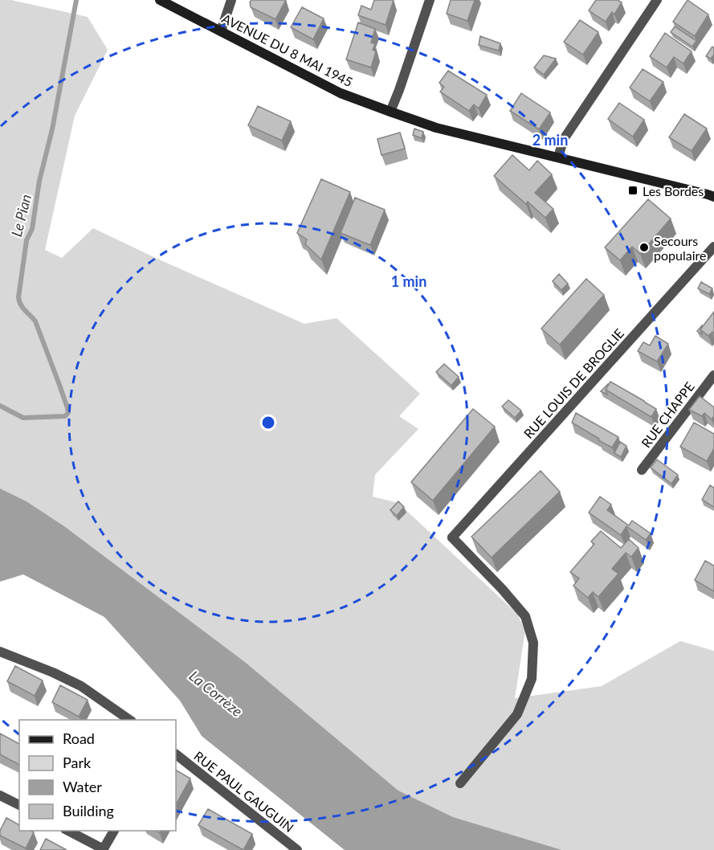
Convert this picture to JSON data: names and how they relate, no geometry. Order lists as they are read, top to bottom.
{
  "streets": {
    "street": [
      "AVENUE DU 8 MAI 1945",
      "RUE LOUIS DE BROGLIE",
      "RUE CHAPPE",
      "RUE PAUL GAUGUIN"
    ]
  },
  "water": ["Le Pian", "La Corrèze"],
  "places": {
    "transit": ["Les Bordes"],
    "other": ["Secours populaire"]
  },
  "legend": [
    "Road",
    "Park",
    "Water",
    "Building"
  ],
  "rings": ["2 min", "1 min"]
}
